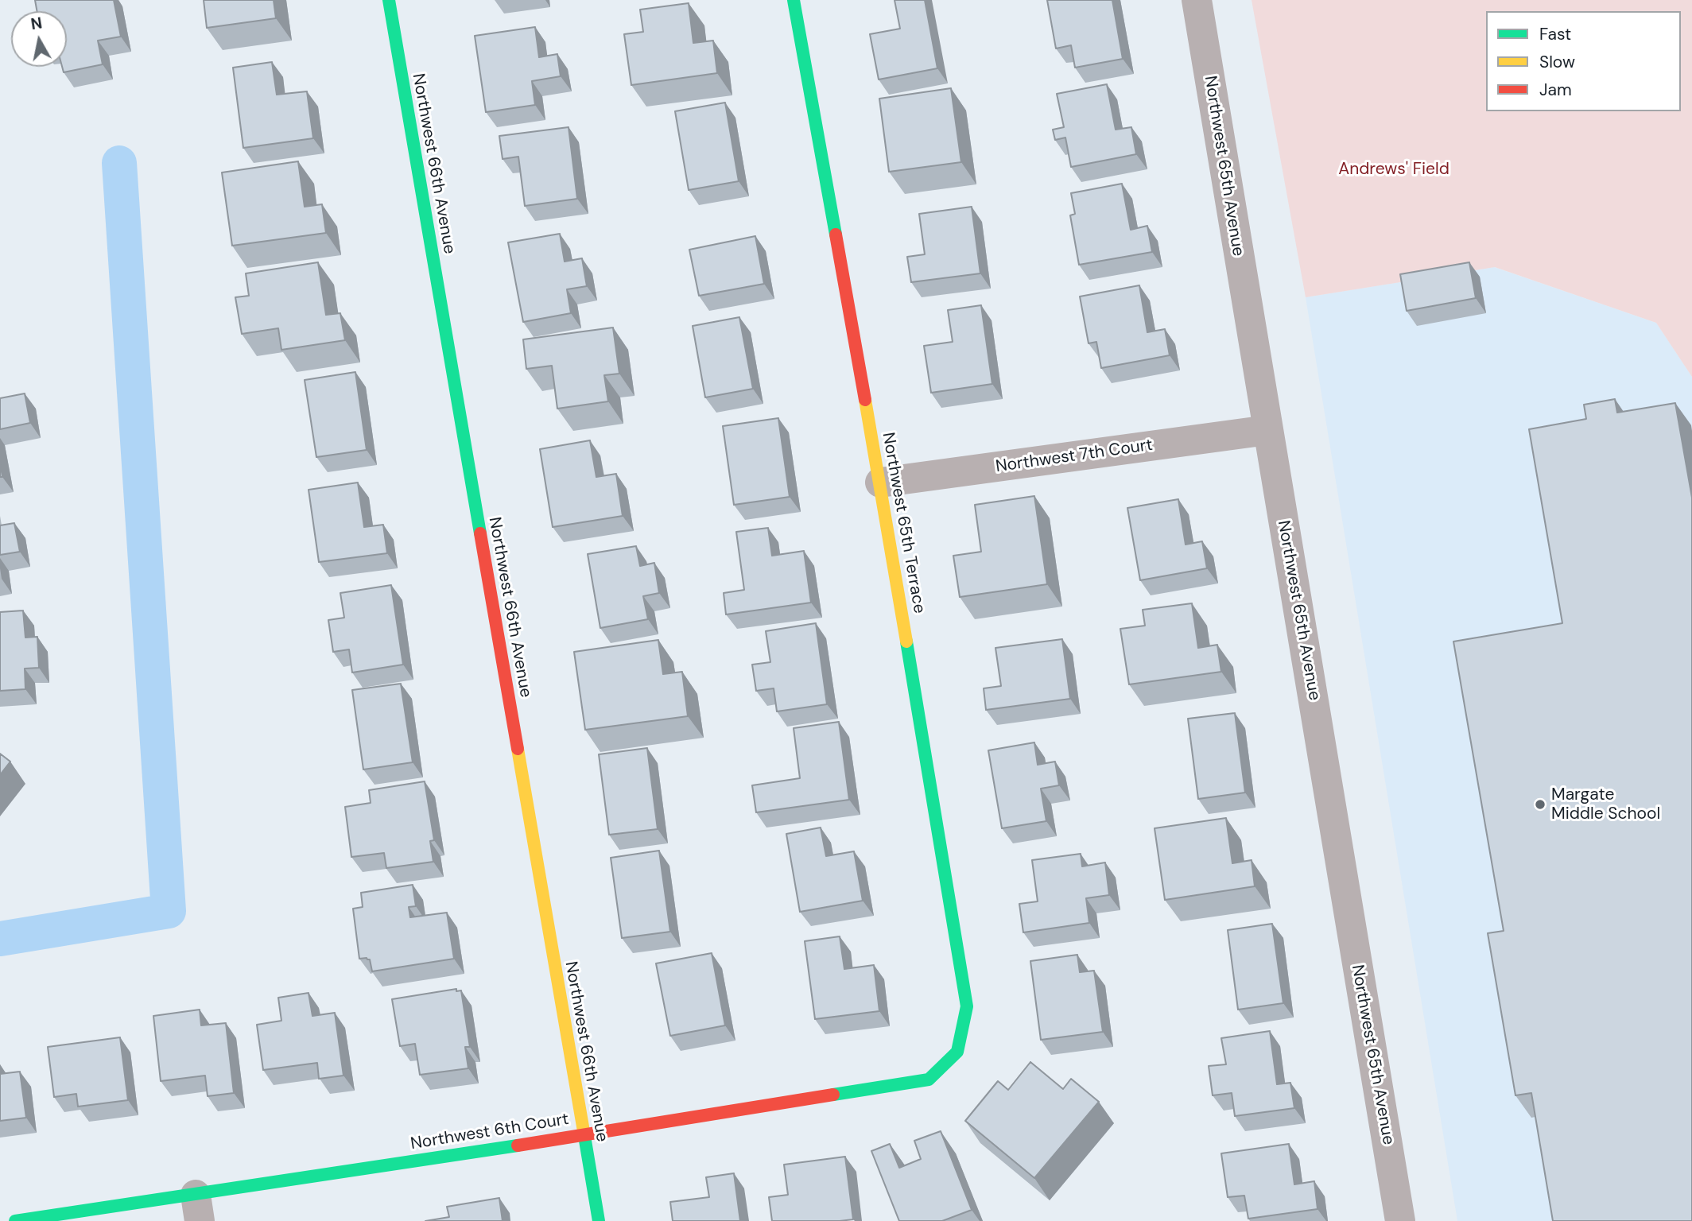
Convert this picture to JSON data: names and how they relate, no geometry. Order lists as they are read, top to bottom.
{
  "streets": {
    "street": [
      "Northwest 66th Avenue",
      "Northwest 65th Avenue",
      "Northwest 7th Court",
      "Northwest 65th Terrace",
      "Northwest 6th Court"
    ]
  },
  "crossings": [
    ["Northwest 66th Avenue", "Northwest 6th Court"],
    ["Northwest 65th Avenue", "Northwest 7th Court"],
    ["Northwest 7th Court", "Northwest 65th Terrace"],
    ["Northwest 65th Terrace", "Northwest 6th Court"]
  ],
  "parks": ["Andrews' Field"],
  "places": ["Margate Middle School"],
  "legend": ["Fast", "Slow", "Jam"],
  "north": "top"
}
